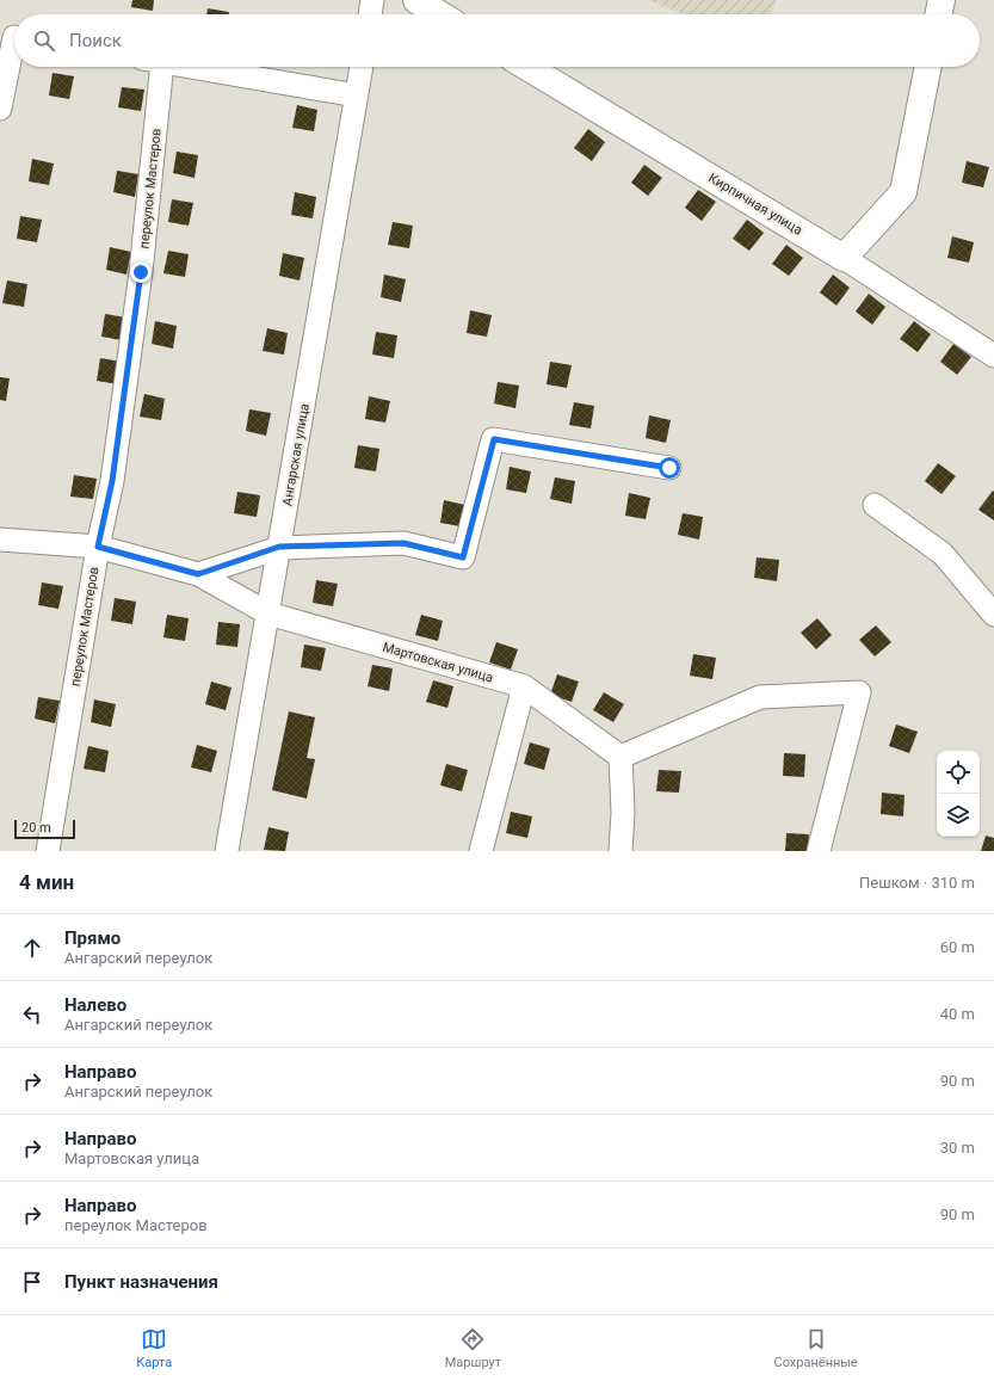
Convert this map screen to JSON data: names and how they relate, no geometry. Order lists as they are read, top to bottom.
{
  "streets": {
    "street": [
      "переулок Мастеров",
      "Кирпичная улица",
      "Ангарская улица",
      "Мартовская улица"
    ]
  },
  "crossings": [
    ["переулок Мастеров", "Мартовская улица"],
    ["Ангарская улица", "Мартовская улица"]
  ],
  "scale_bar": "20 m",
  "page": {
    "search": "Поиск",
    "scale": "20 m",
    "heading": ["4 мин", "Пешком · 310 m"],
    "list": [
      ["Прямо", "Ангарский переулок", "60 m"],
      ["Налево", "Ангарский переулок", "40 m"],
      ["Направо", "Ангарский переулок", "90 m"],
      ["Направо", "Мартовская улица", "30 m"],
      ["Направо", "переулок Мастеров", "90 m"],
      "Пункт назначения"
    ],
    "nav": ["Карта", "Маршрут", "Сохранённые"]
  }
}
